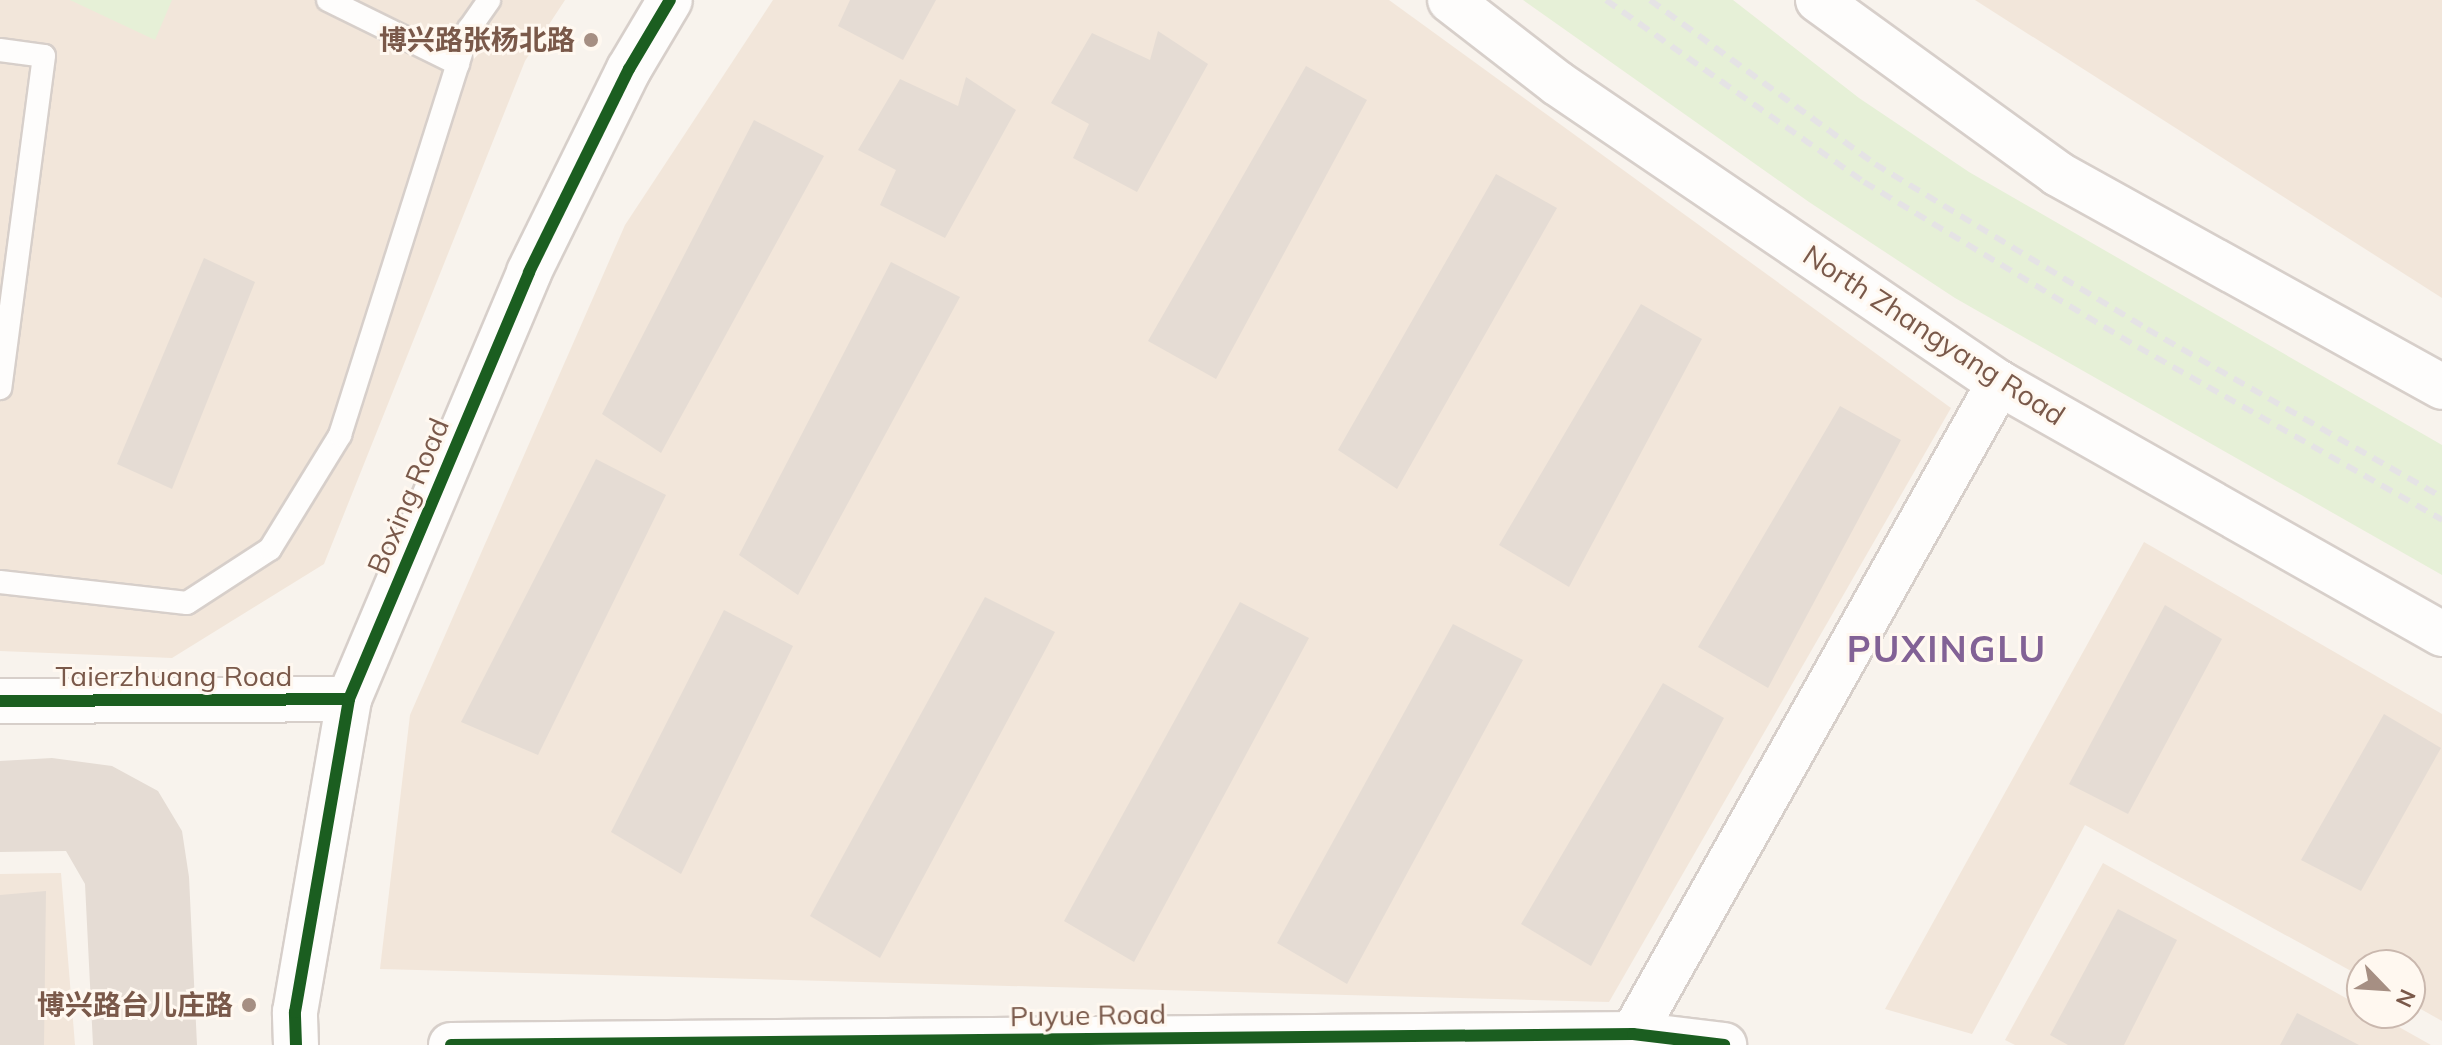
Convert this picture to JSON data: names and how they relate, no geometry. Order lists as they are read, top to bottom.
{
  "streets": {
    "street": [
      "North Zhangyang Road",
      "Boxing Road",
      "Taierzhuang Road",
      "Puyue Road"
    ]
  },
  "crossings": [
    ["Boxing Road", "Taierzhuang Road"]
  ],
  "districts": ["PUXINGLU"],
  "places": ["博兴路张杨北路", "博兴路台儿庄路"],
  "north": "bottom right"
}
